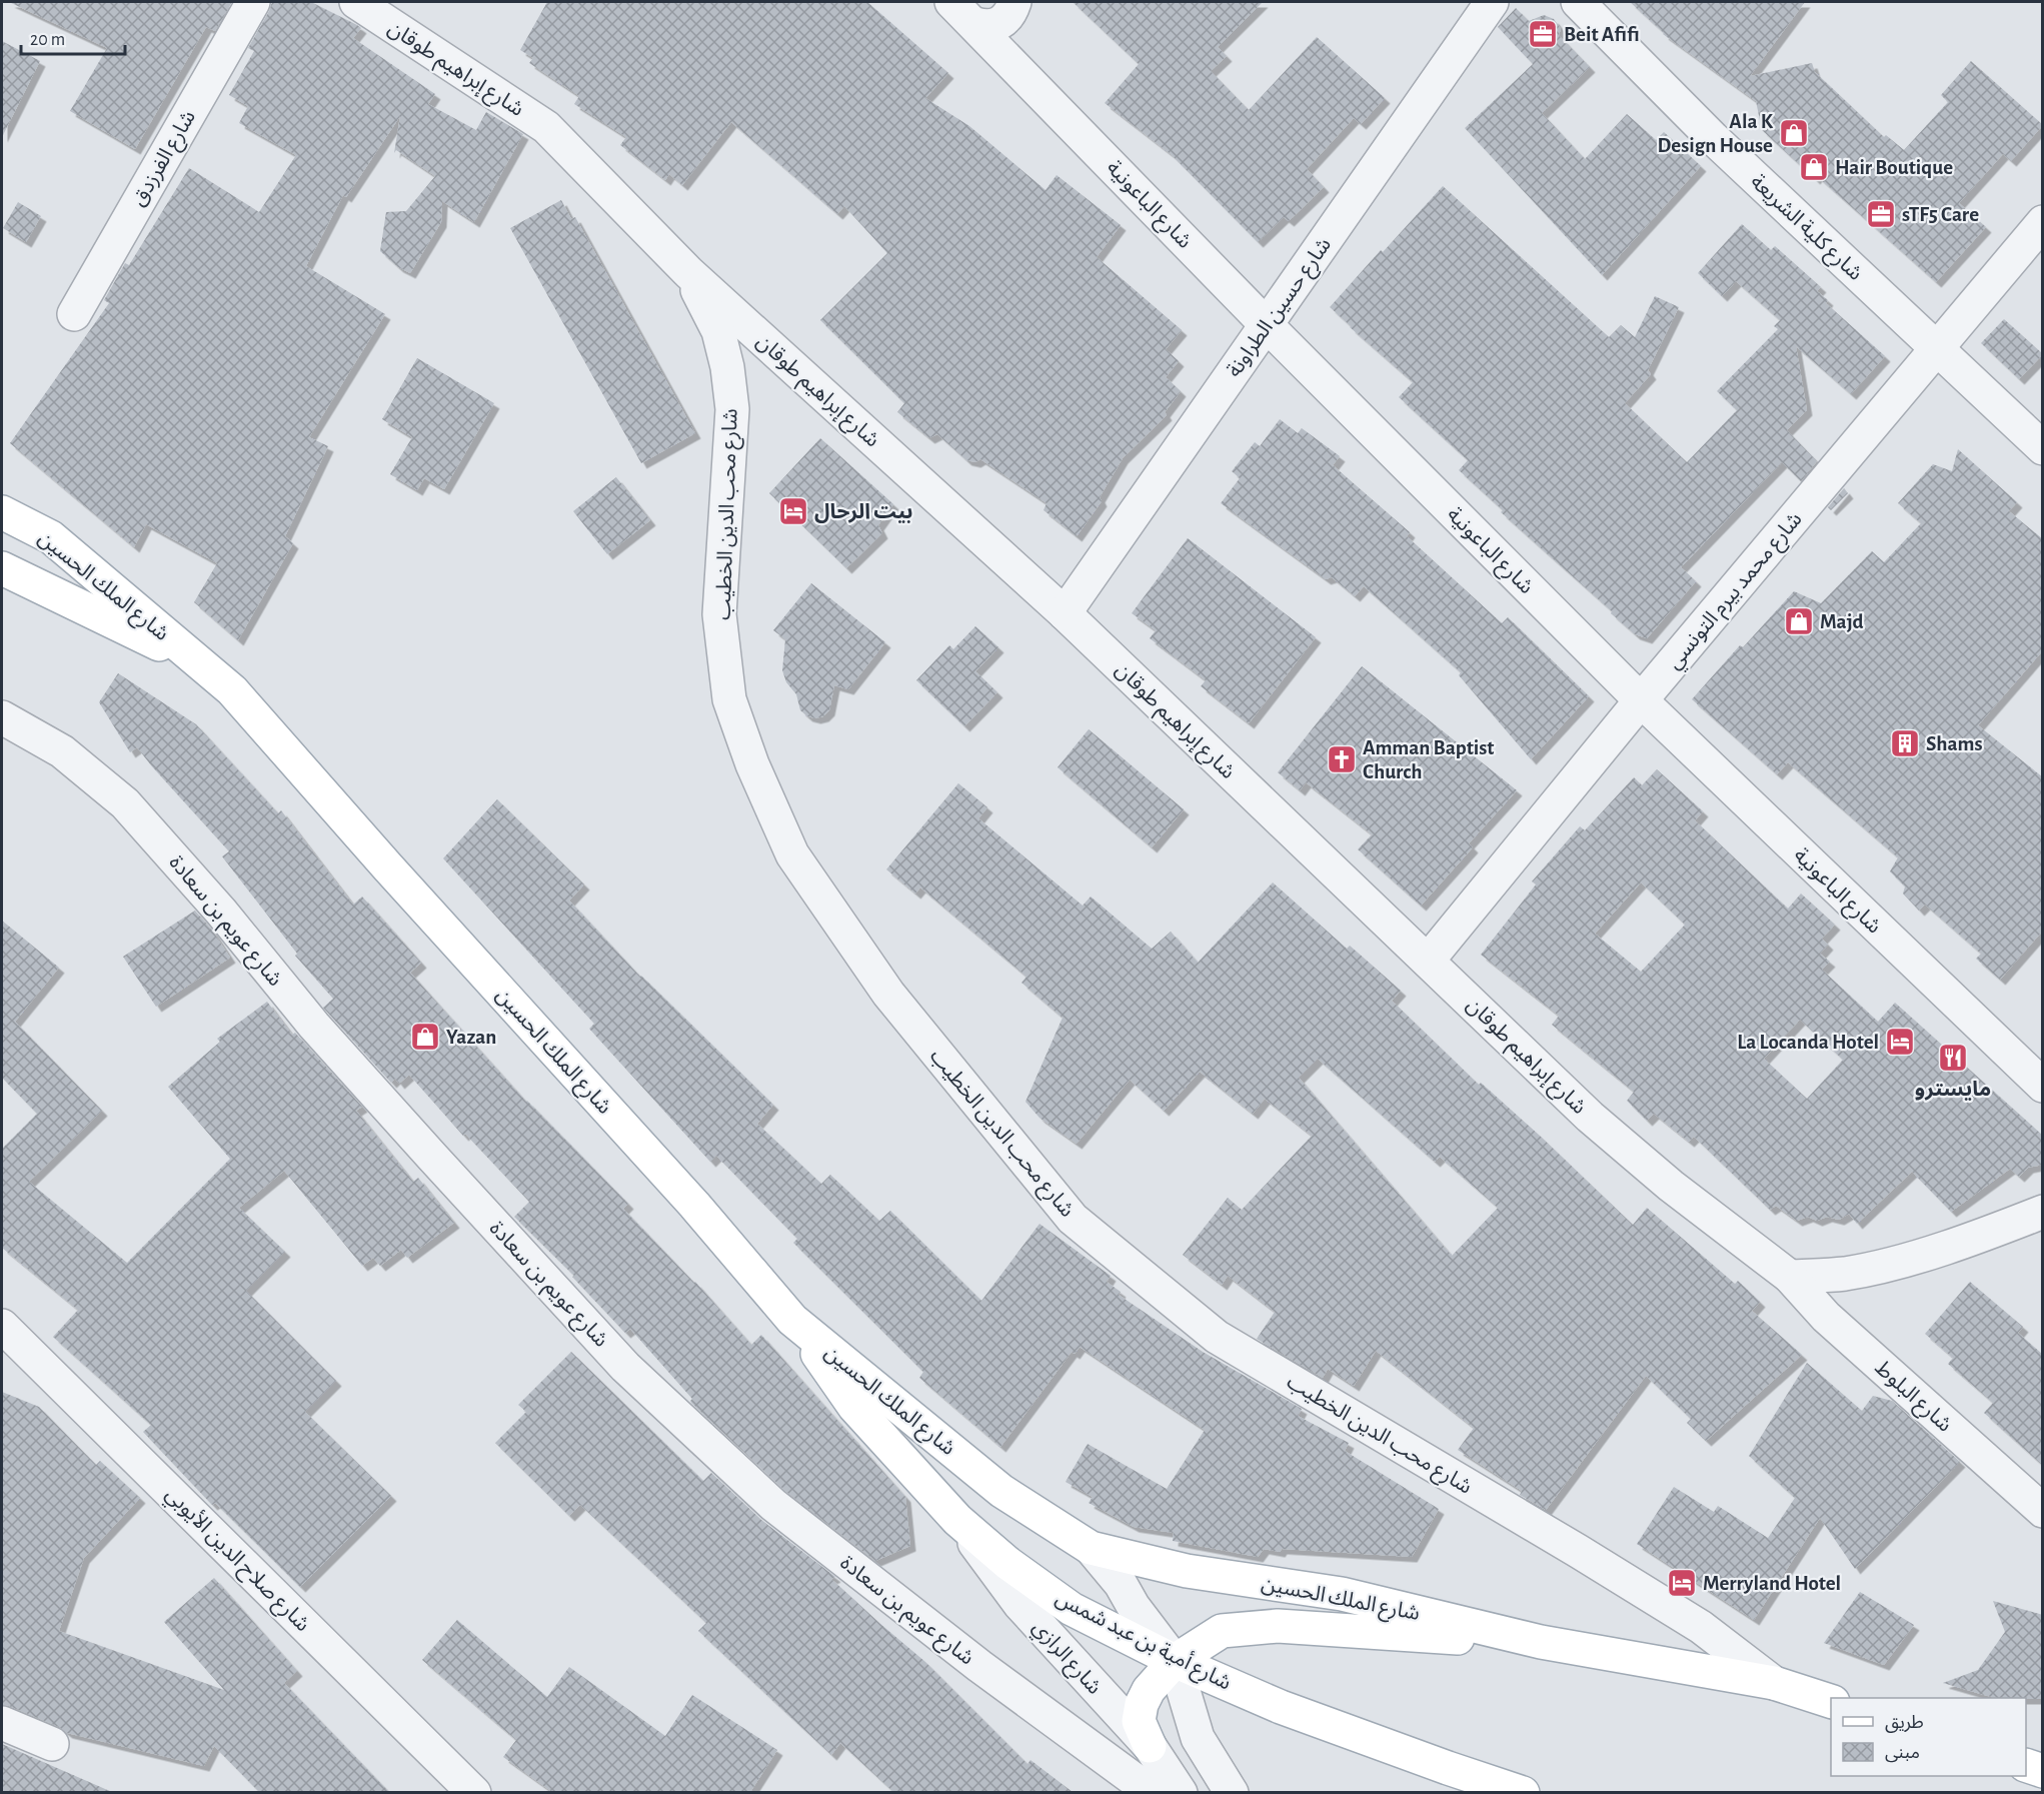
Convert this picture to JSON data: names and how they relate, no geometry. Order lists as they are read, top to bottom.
{
  "streets": {
    "main road": ["شارع الملك الحسين", "شارع أمية بن عبد شمس"],
    "street": [
      "شارع إبراهيم طوقان",
      "شارع الفرزدق",
      "شارع الباعونية",
      "شارع كلية الشريعة",
      "شارع حسين الطراونة",
      "شارع محب الدين الخطيب",
      "شارع محمد بيرم التونسي",
      "شارع عويم بن سعادة",
      "شارع البلوط",
      "شارع صلاح الدين الأيوبي",
      "شارع الرازي"
    ]
  },
  "crossings": [
    ["شارع إبراهيم طوقان", "شارع حسين الطراونة"],
    ["شارع إبراهيم طوقان", "شارع محب الدين الخطيب"],
    ["شارع إبراهيم طوقان", "شارع محمد بيرم التونسي"],
    ["شارع إبراهيم طوقان", "شارع البلوط"],
    ["شارع الباعونية", "شارع حسين الطراونة"],
    ["شارع الباعونية", "شارع محمد بيرم التونسي"],
    ["شارع كلية الشريعة", "شارع محمد بيرم التونسي"],
    ["شارع محب الدين الخطيب", "شارع الملك الحسين"],
    ["شارع الملك الحسين", "شارع أمية بن عبد شمس"],
    ["شارع أمية بن عبد شمس", "شارع الرازي"]
  ],
  "places": {
    "office": ["Beit Afifi", "sTF5 Care"],
    "shop": [
      "Ala K Design House",
      "Hair Boutique",
      "Majd",
      "Yazan"
    ],
    "hotel": ["بيت الرحال", "La Locanda Hotel", "Merryland Hotel"],
    "building": ["Shams"],
    "church": ["Amman Baptist Church"],
    "restaurant": ["مايسترو"]
  },
  "legend": ["طريق", "مبنى"],
  "scale_bar": "20 m"
}
